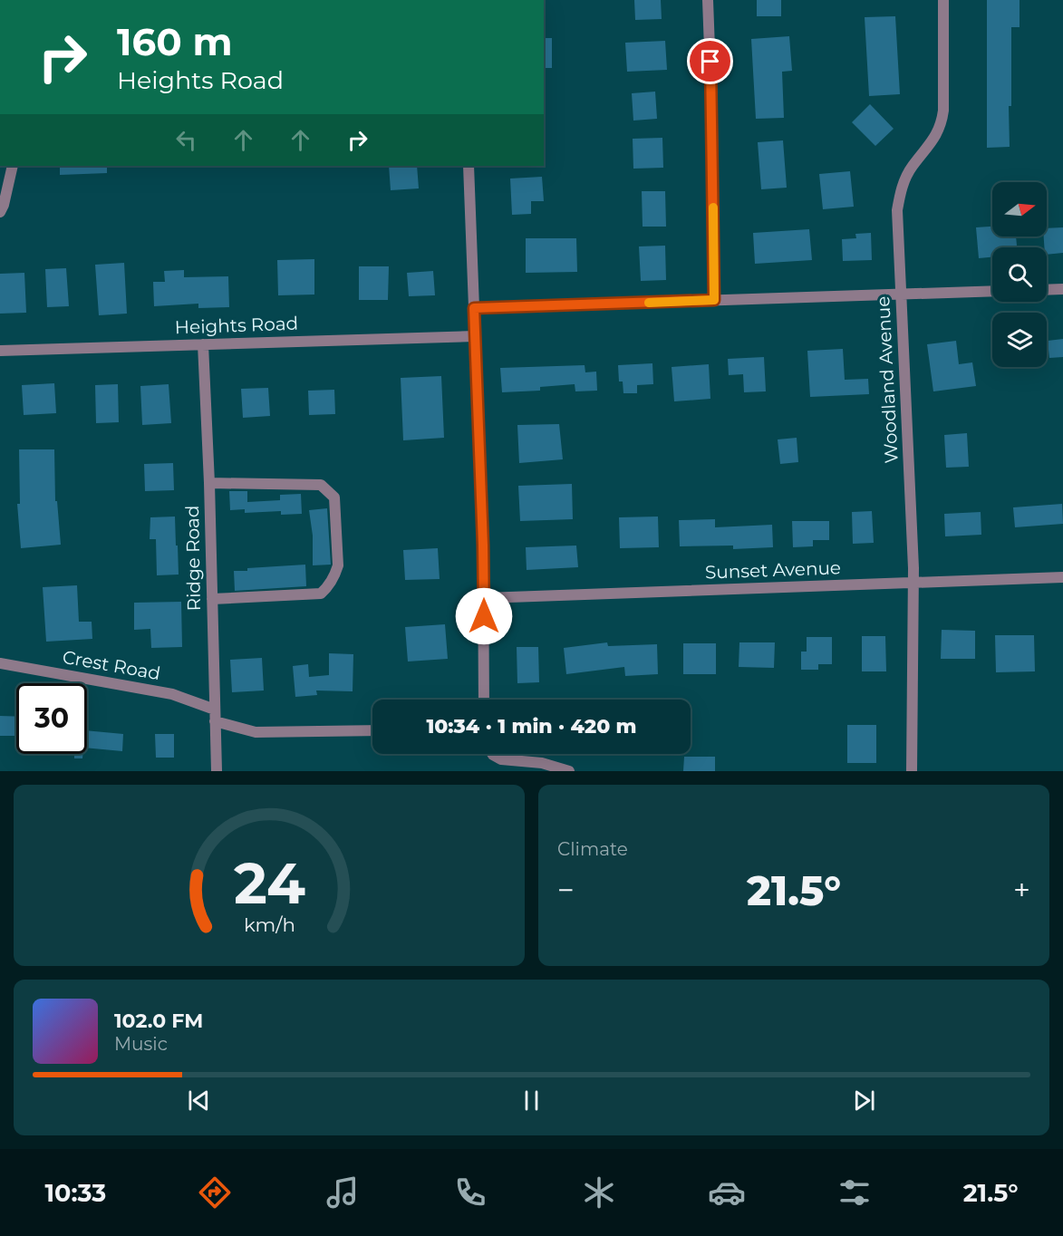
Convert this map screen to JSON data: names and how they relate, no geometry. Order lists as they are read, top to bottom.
{
  "streets": {
    "street": [
      "Heights Road",
      "Woodland Avenue",
      "Ridge Road",
      "Sunset Avenue",
      "Crest Road"
    ]
  },
  "crossings": [
    ["Heights Road", "Ridge Road"],
    ["Woodland Avenue", "Sunset Avenue"],
    ["Ridge Road", "Crest Road"]
  ],
  "north": "right",
  "page": {
    "turn": ["160 m", "Heights Road"],
    "limit": "30",
    "trip": "10:34 · 1 min · 420 m",
    "tile": "Climate",
    "heat": ["−", "21.5°", "+"],
    "song": ["102.0 FM", "Music"],
    "tabs": ["10:33", "21.5°"],
    "gauge": ["24", "km/h"]
  }
}
